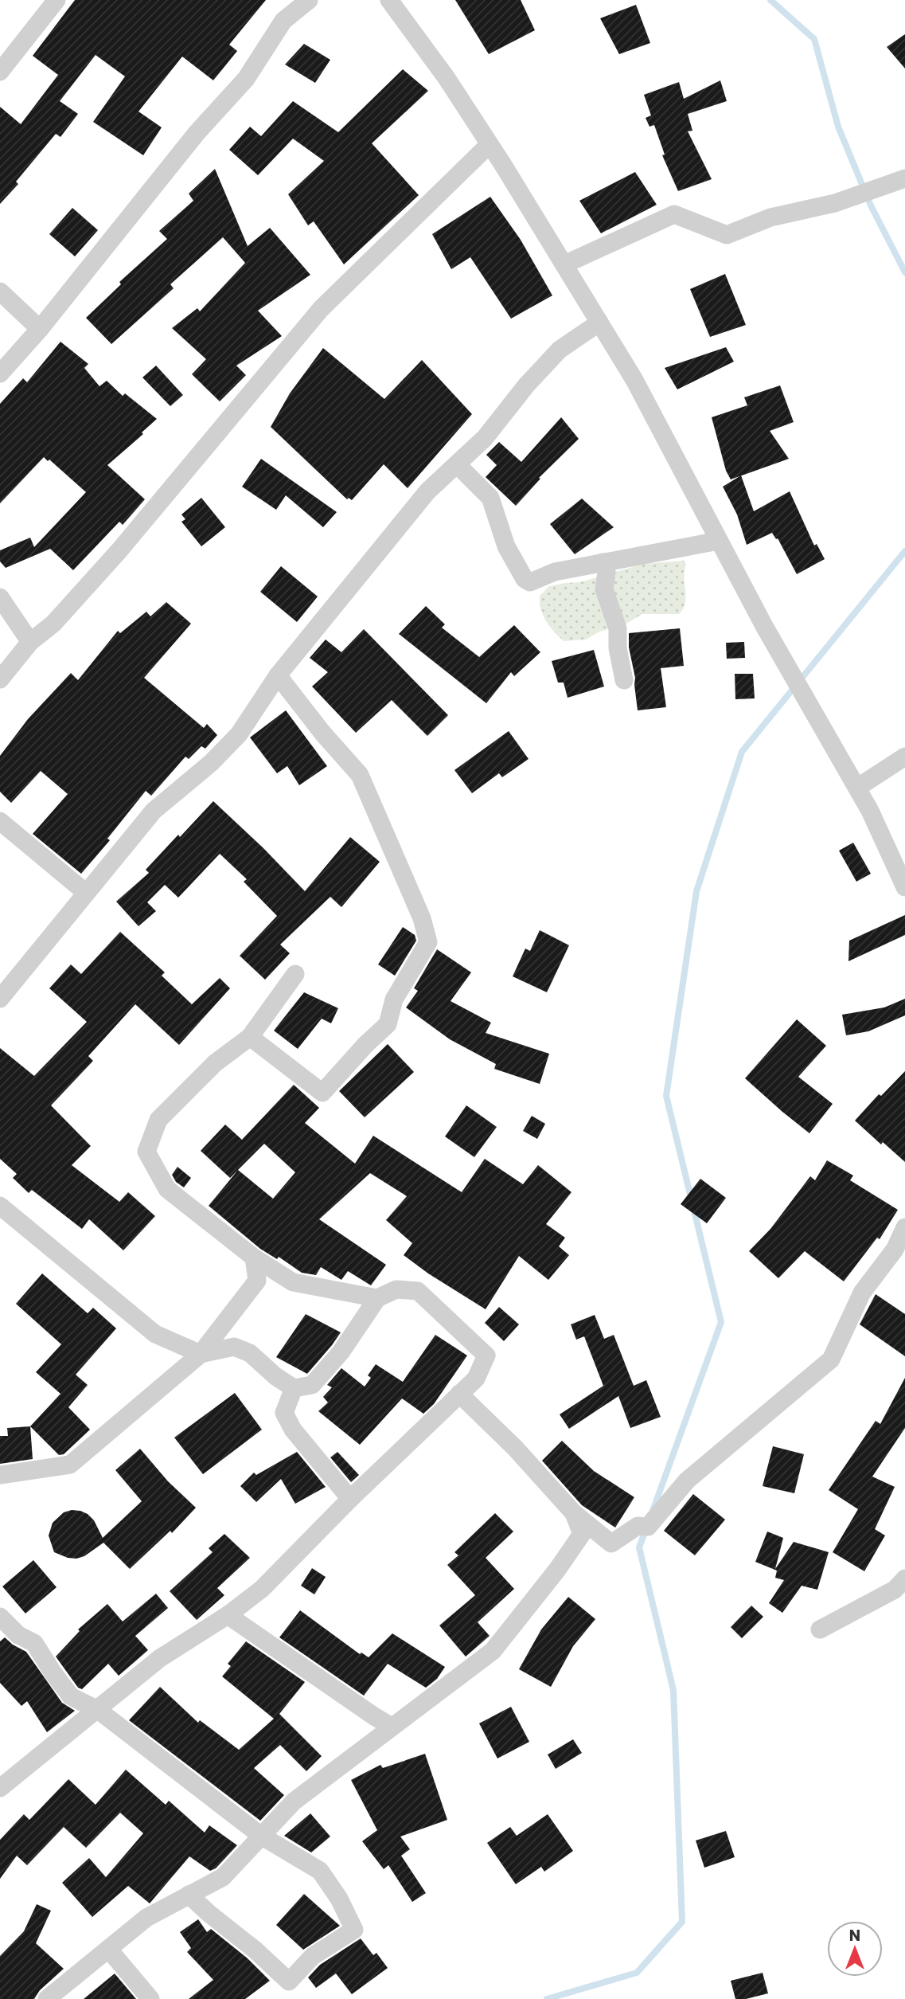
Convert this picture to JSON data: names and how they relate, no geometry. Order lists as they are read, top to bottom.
{
  "north": "top"
}
